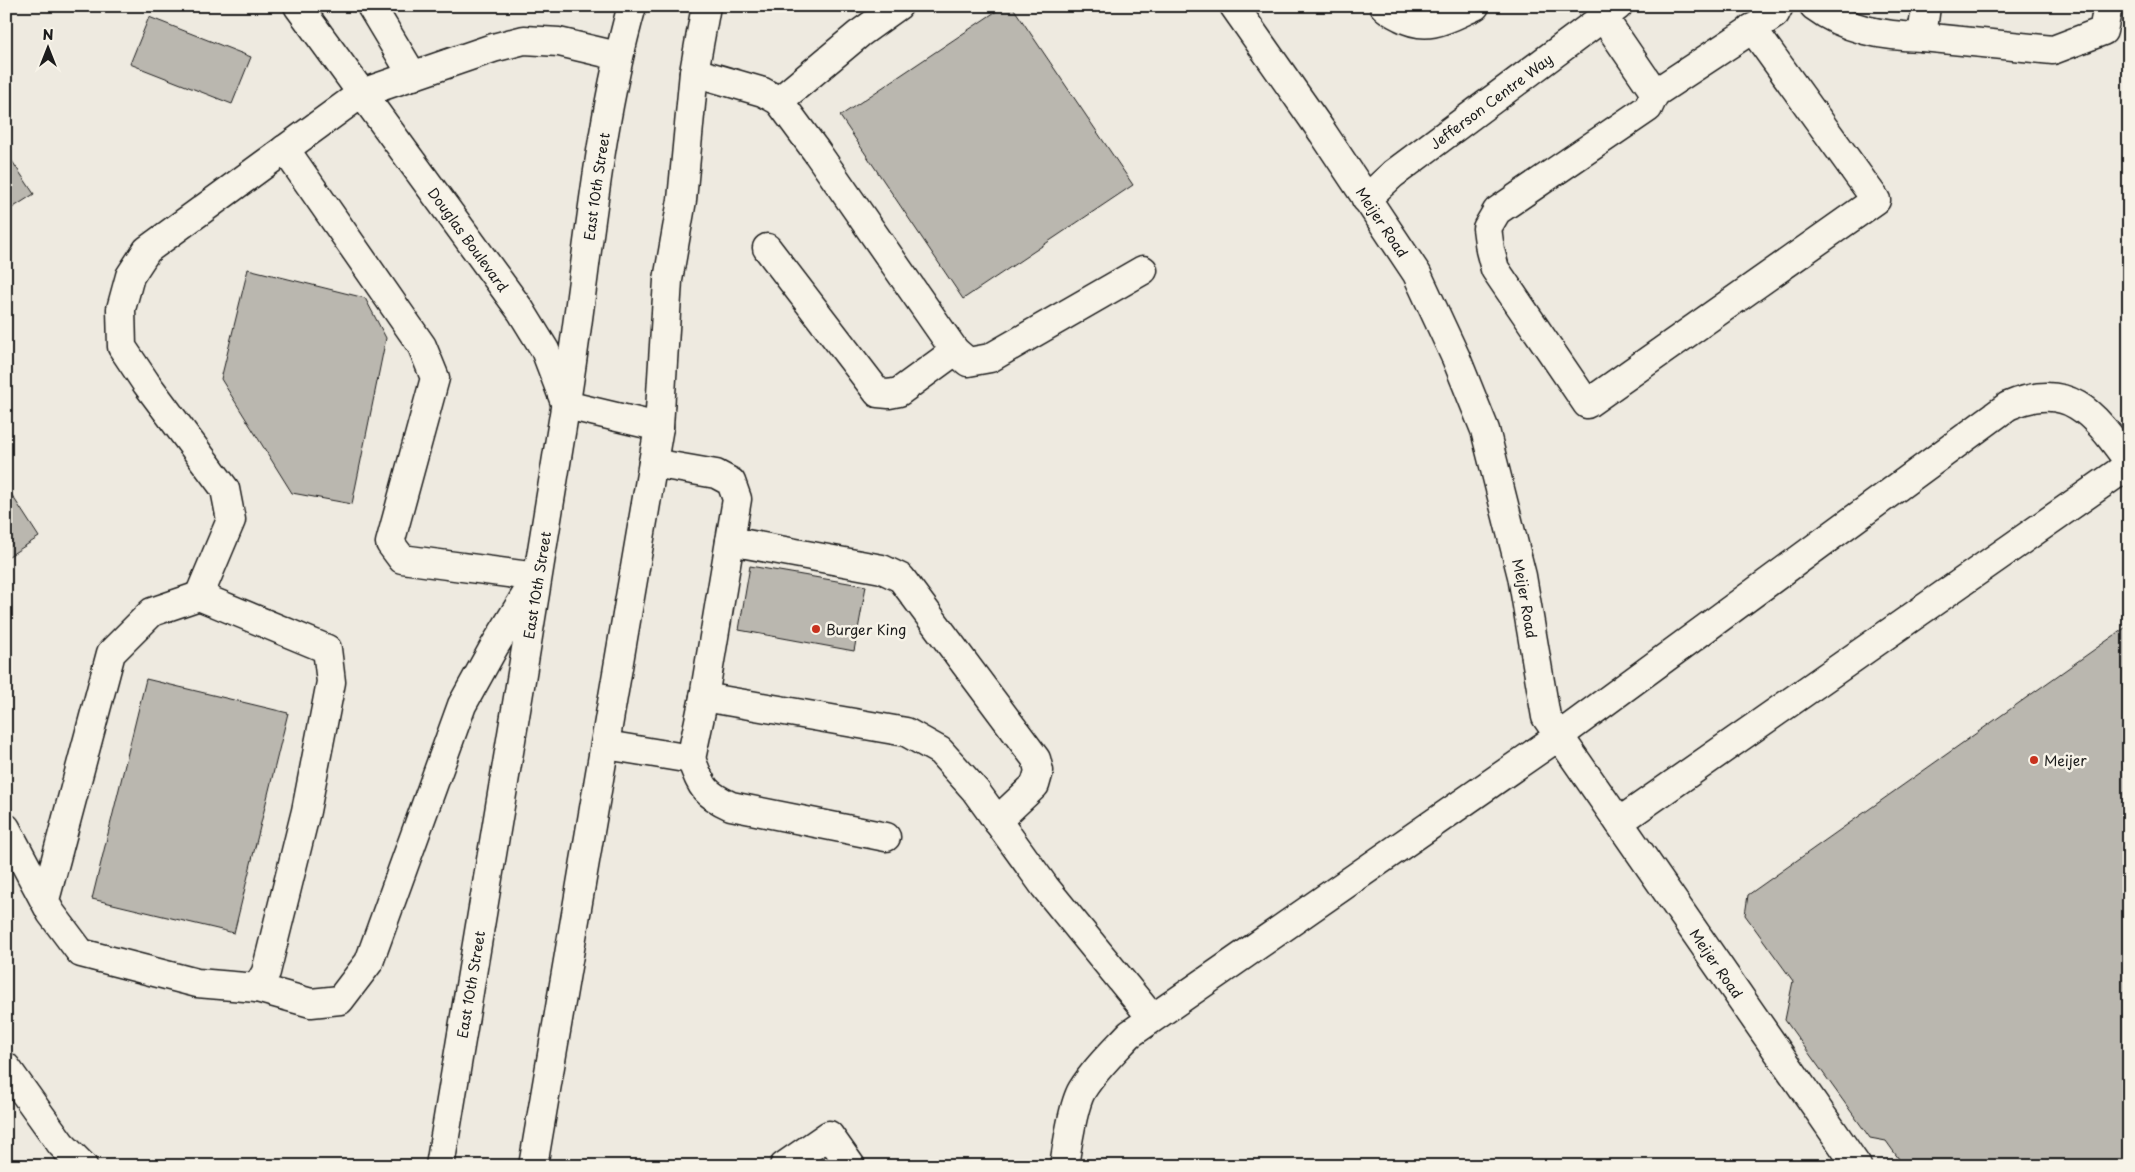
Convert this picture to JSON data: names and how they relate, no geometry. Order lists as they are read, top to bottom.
{
  "streets": {
    "main road": [
      "Jefferson Centre Way",
      "East 10th Street",
      "Meijer Road",
      "Douglas Boulevard"
    ]
  },
  "crossings": [
    ["Jefferson Centre Way", "Meijer Road"],
    ["East 10th Street", "Douglas Boulevard"]
  ],
  "places": ["Burger King", "Meijer"],
  "north": "top"
}
